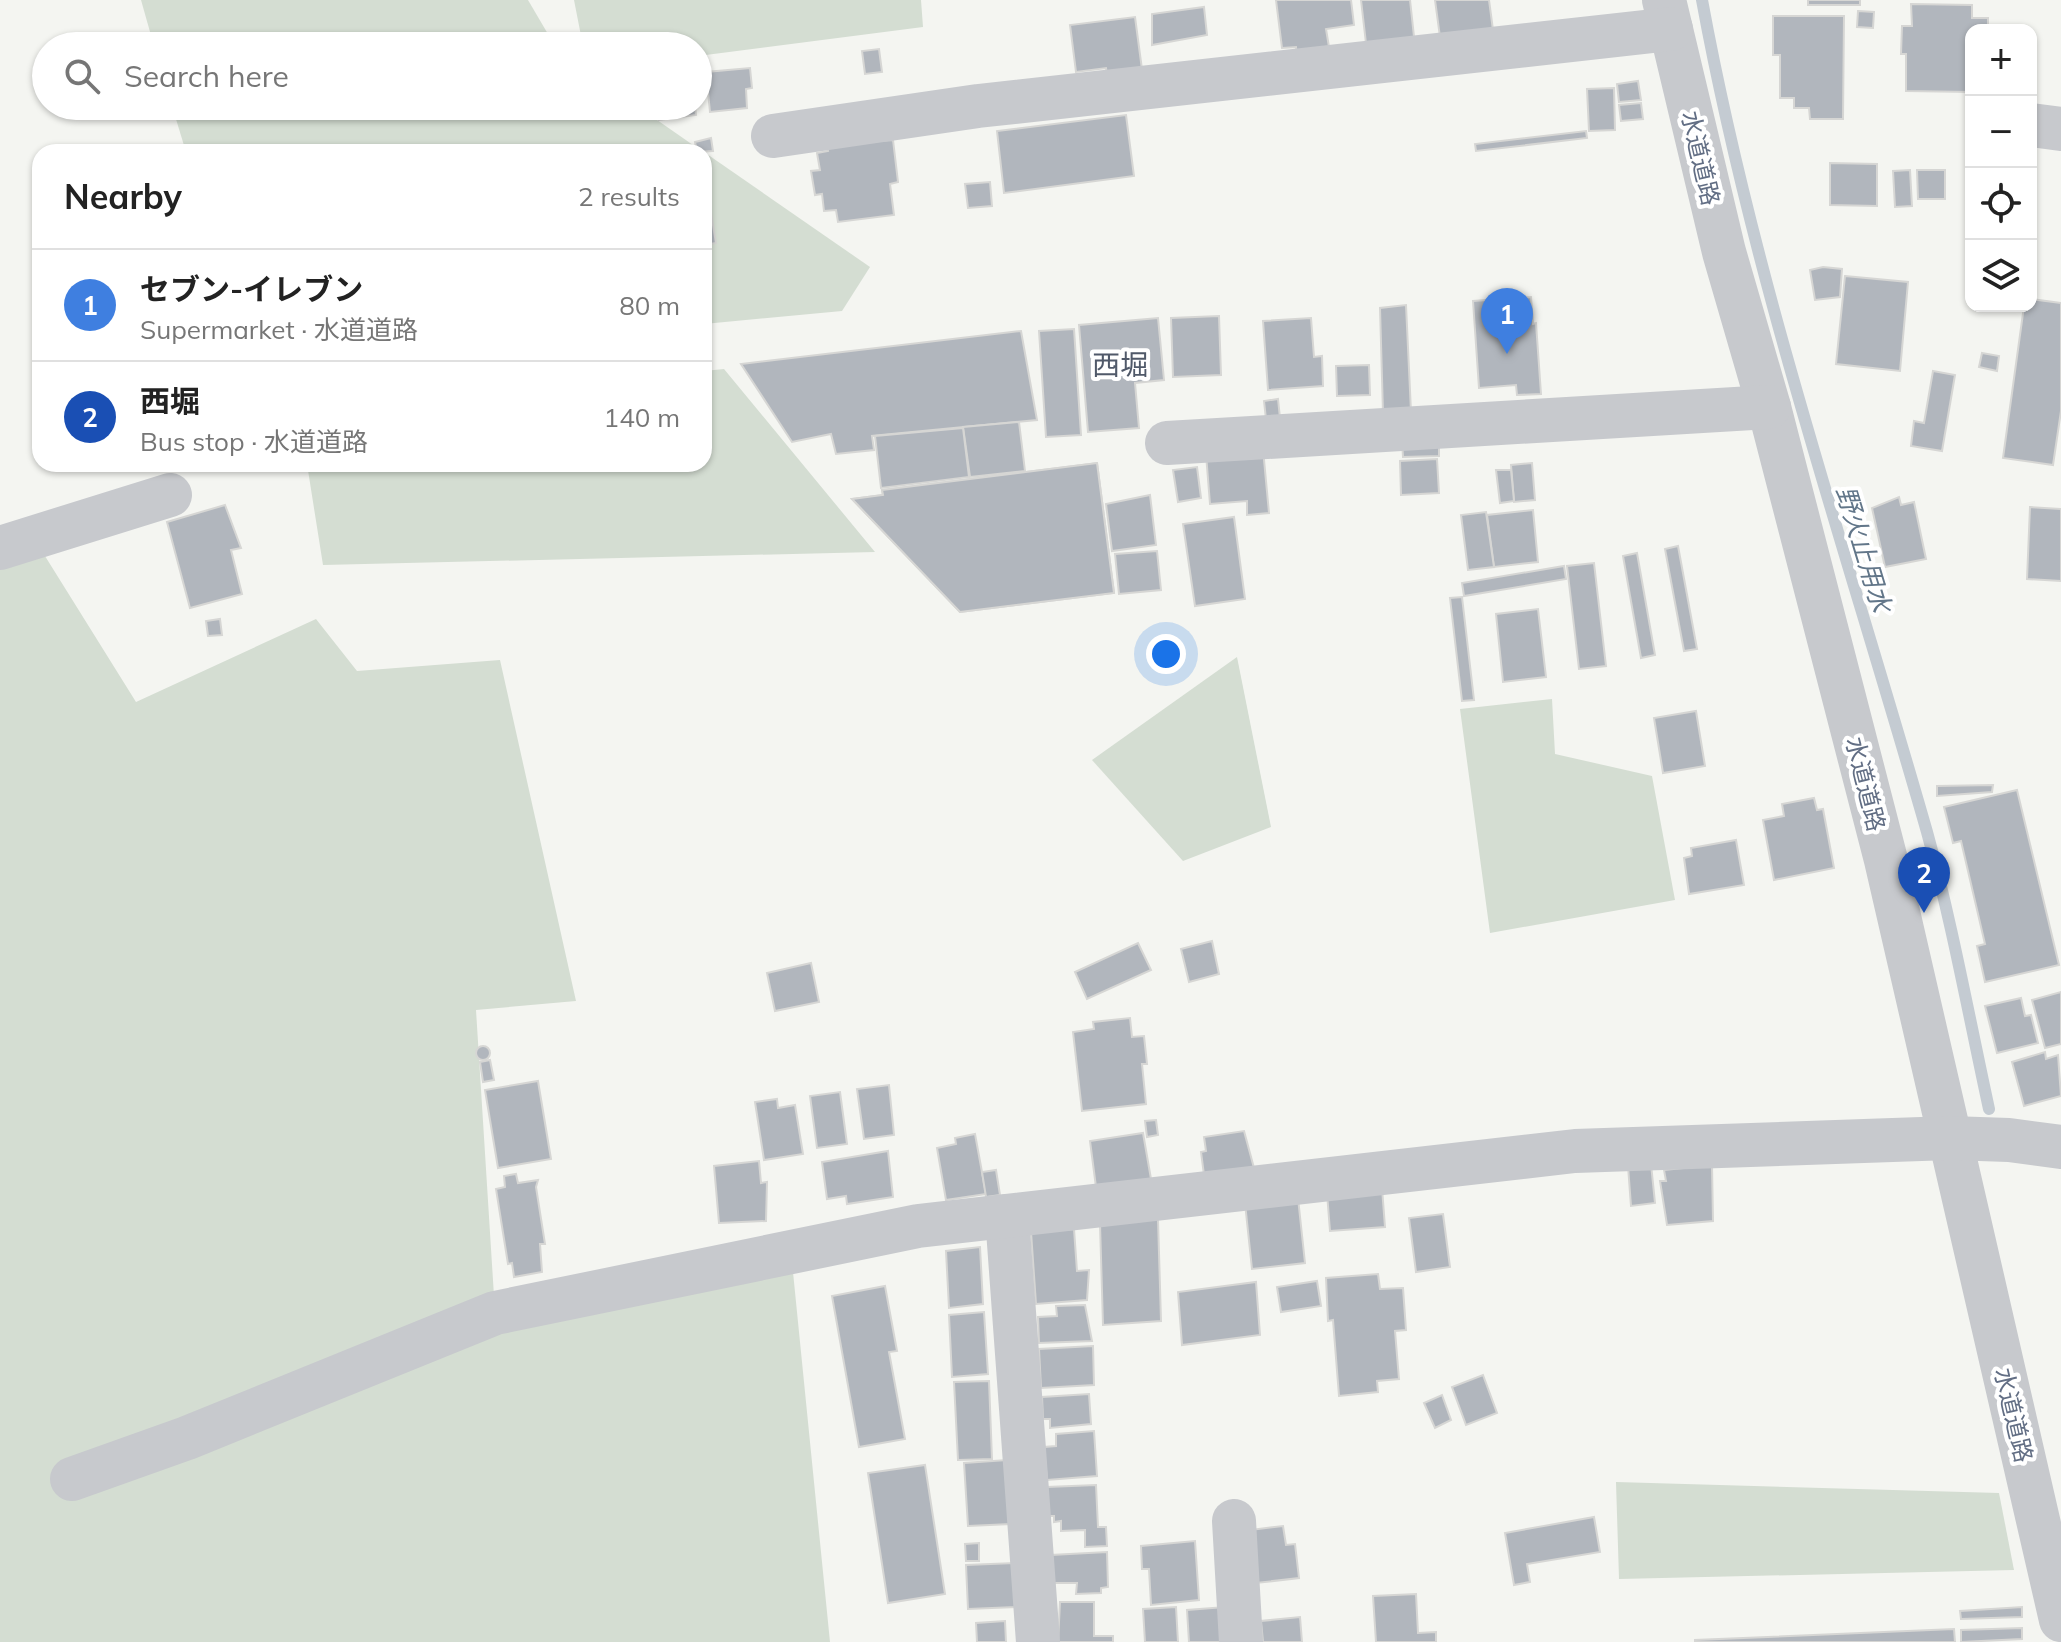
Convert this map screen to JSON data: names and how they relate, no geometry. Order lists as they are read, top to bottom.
{
  "streets": {
    "street": ["水道道路"]
  },
  "districts": ["西堀"],
  "water": ["野火止用水"],
  "page": {
    "map_buttons": ["+", "−"],
    "search": "Search here",
    "heading": ["Nearby", "2 results"],
    "list": [
      {
        "mark": "1",
        "name": "セブン-イレブン",
        "note": "Supermarket · 水道道路",
        "value": "80 m"
      },
      {
        "mark": "2",
        "name": "西堀",
        "note": "Bus stop · 水道道路",
        "value": "140 m"
      }
    ],
    "pins": ["1", "2"]
  }
}
